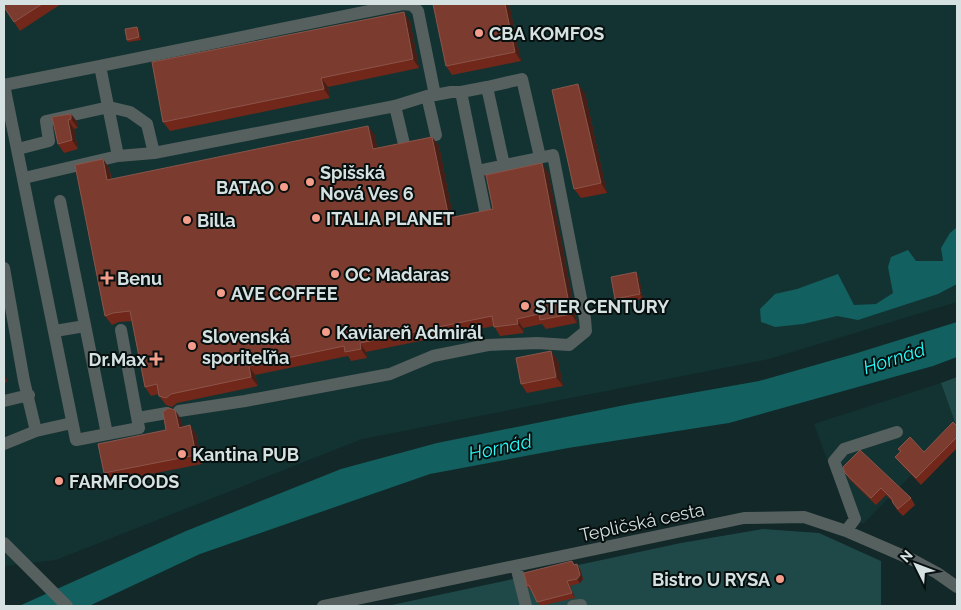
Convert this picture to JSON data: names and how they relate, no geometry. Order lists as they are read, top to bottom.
{
  "streets": {
    "street": ["Tepličská cesta"]
  },
  "water": ["Hornád"],
  "places": {
    "other": [
      "CBA KOMFOS",
      "Spišská Nová Ves 6",
      "BATAO",
      "ITALIA PLANET",
      "Billa",
      "OC Madaras",
      "AVE COFFEE",
      "STER CENTURY",
      "Kaviareň Admirál",
      "Slovenská sporiteľňa",
      "Kantina PUB",
      "FARMFOODS",
      "Bistro U RYSA"
    ],
    "health": ["Benu", "Dr.Max"]
  },
  "north": "top left"
}
